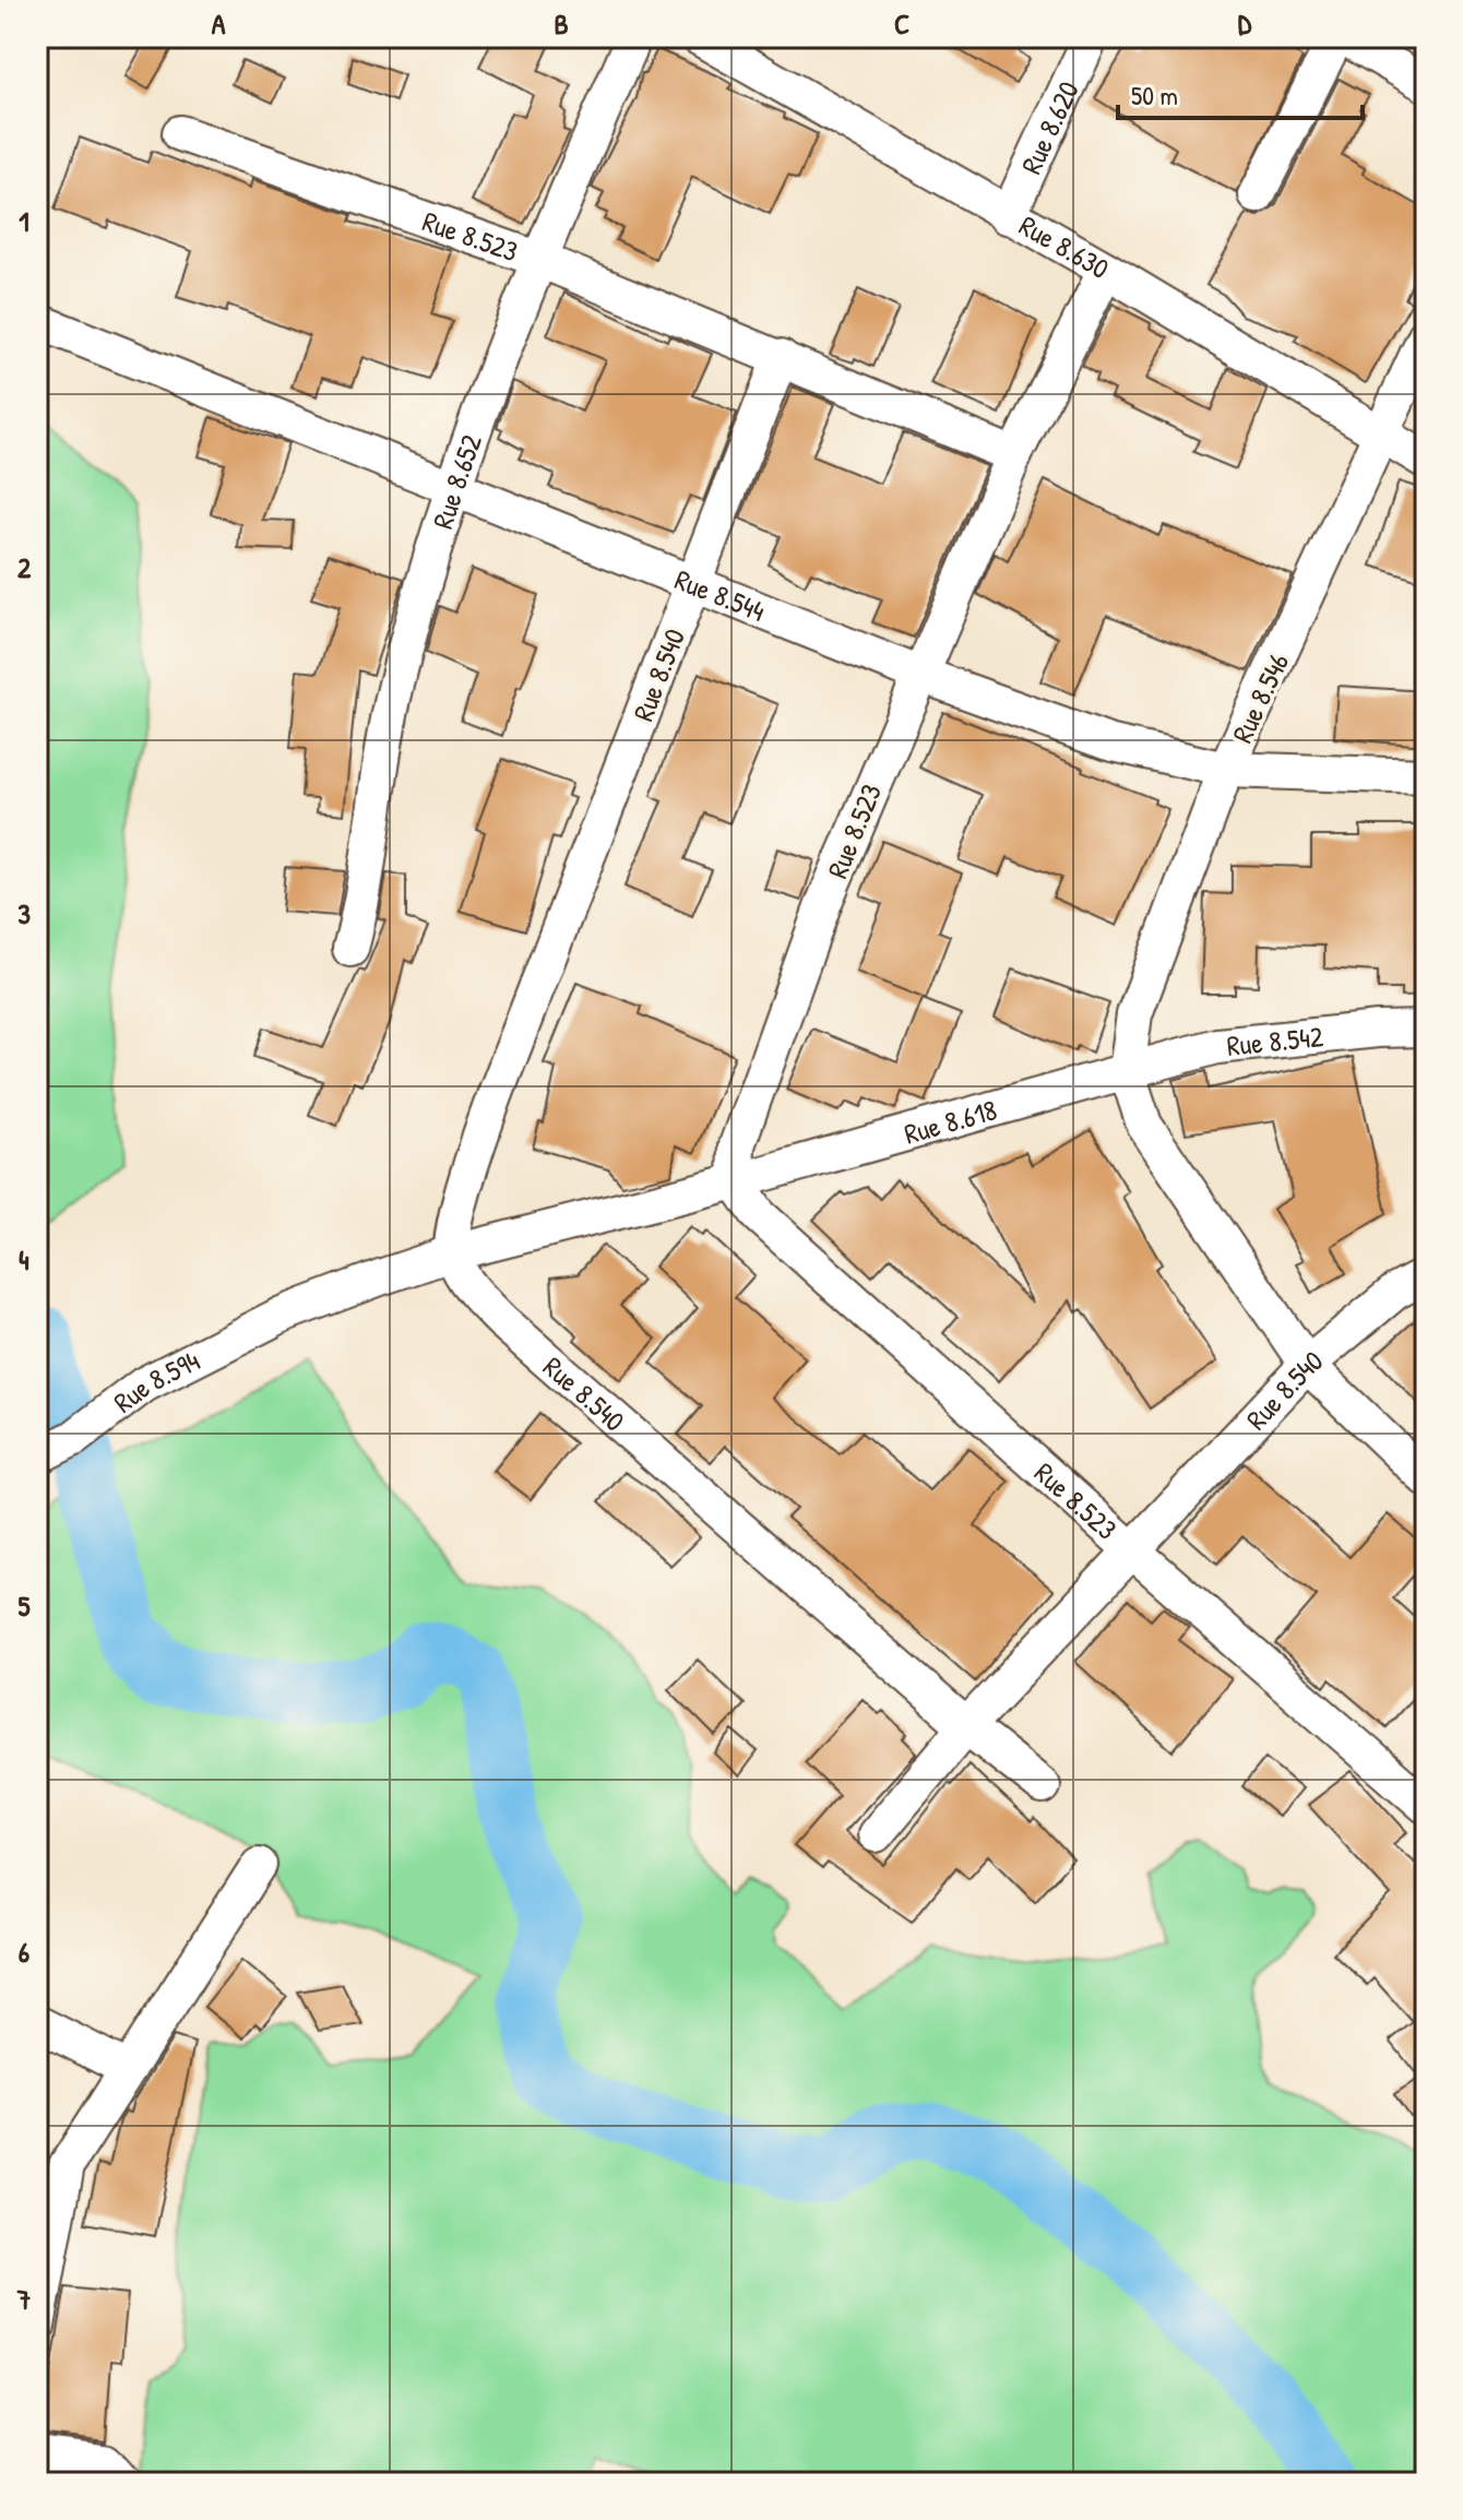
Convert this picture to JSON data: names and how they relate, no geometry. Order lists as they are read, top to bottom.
{
  "streets": {
    "street": [
      "Rue 8.620",
      "Rue 8.523",
      "Rue 8.630",
      "Rue 8.652",
      "Rue 8.544",
      "Rue 8.540",
      "Rue 8.546",
      "Rue 8.542",
      "Rue 8.618",
      "Rue 8.594"
    ]
  },
  "crossings": [
    ["Rue 8.620", "Rue 8.630"],
    ["Rue 8.523", "Rue 8.652"],
    ["Rue 8.523", "Rue 8.544"],
    ["Rue 8.523", "Rue 8.540"],
    ["Rue 8.523", "Rue 8.618"],
    ["Rue 8.630", "Rue 8.546"],
    ["Rue 8.652", "Rue 8.544"],
    ["Rue 8.544", "Rue 8.540"],
    ["Rue 8.544", "Rue 8.546"],
    ["Rue 8.540", "Rue 8.618"],
    ["Rue 8.546", "Rue 8.542"],
    ["Rue 8.546", "Rue 8.618"],
    ["Rue 8.542", "Rue 8.618"],
    ["Rue 8.618", "Rue 8.594"]
  ],
  "scale_bar": "50 m",
  "grid": {
    "columns": [
      "A",
      "B",
      "C",
      "D"
    ],
    "rows": [
      "1",
      "2",
      "3",
      "4",
      "5",
      "6",
      "7"
    ]
  }
}
